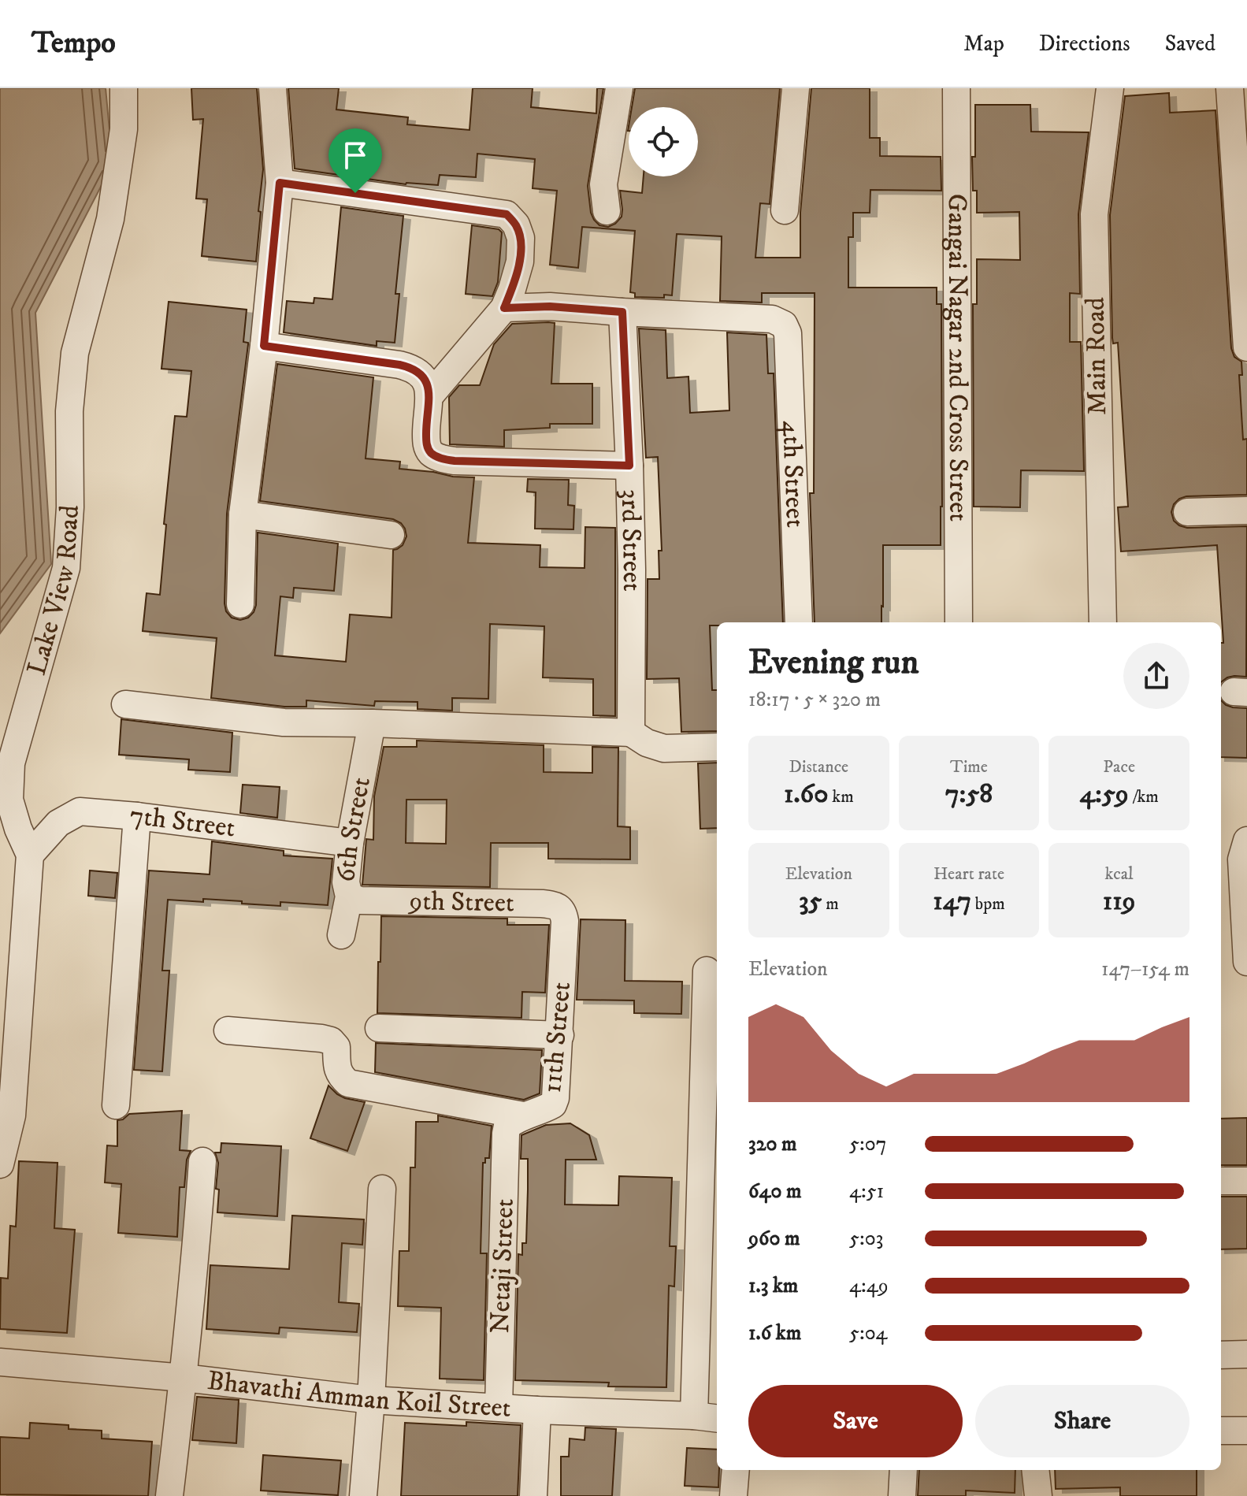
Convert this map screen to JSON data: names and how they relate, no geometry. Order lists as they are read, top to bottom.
{
  "streets": {
    "street": [
      "Main Road",
      "Gangai Nagar 2nd Cross Street",
      "4th Street",
      "3rd Street",
      "Lake View Road",
      "7th Street",
      "6th Street",
      "9th Street",
      "11th Street",
      "Netaji Street",
      "Bhavathi Amman Koil Street"
    ]
  },
  "crossings": [
    ["4th Street", "3rd Street"],
    ["Lake View Road", "7th Street"],
    ["7th Street", "6th Street"],
    ["6th Street", "9th Street"],
    ["9th Street", "11th Street"],
    ["11th Street", "Netaji Street"],
    ["Netaji Street", "Bhavathi Amman Koil Street"]
  ],
  "page": {
    "header": "Tempo",
    "nav": ["Map", "Directions", "Saved"],
    "heading": ["Evening run", "18:17 · 5 × 320 m"],
    "stats": [
      ["Distance", "1.60 km"],
      ["Time", "7:58"],
      ["Pace", "4:59 /km"],
      ["Elevation", "35 m"],
      ["Heart rate", "147 bpm"],
      ["kcal", "119"]
    ],
    "chart": ["Elevation", "147–154 m"],
    "list": [
      {
        "name": "320 m",
        "note": "5:07"
      },
      {
        "name": "640 m",
        "note": "4:51"
      },
      {
        "name": "960 m",
        "note": "5:03"
      },
      {
        "name": "1.3 km",
        "note": "4:49"
      },
      {
        "name": "1.6 km",
        "note": "5:04"
      }
    ],
    "buttons": ["Save", "Share"]
  }
}
